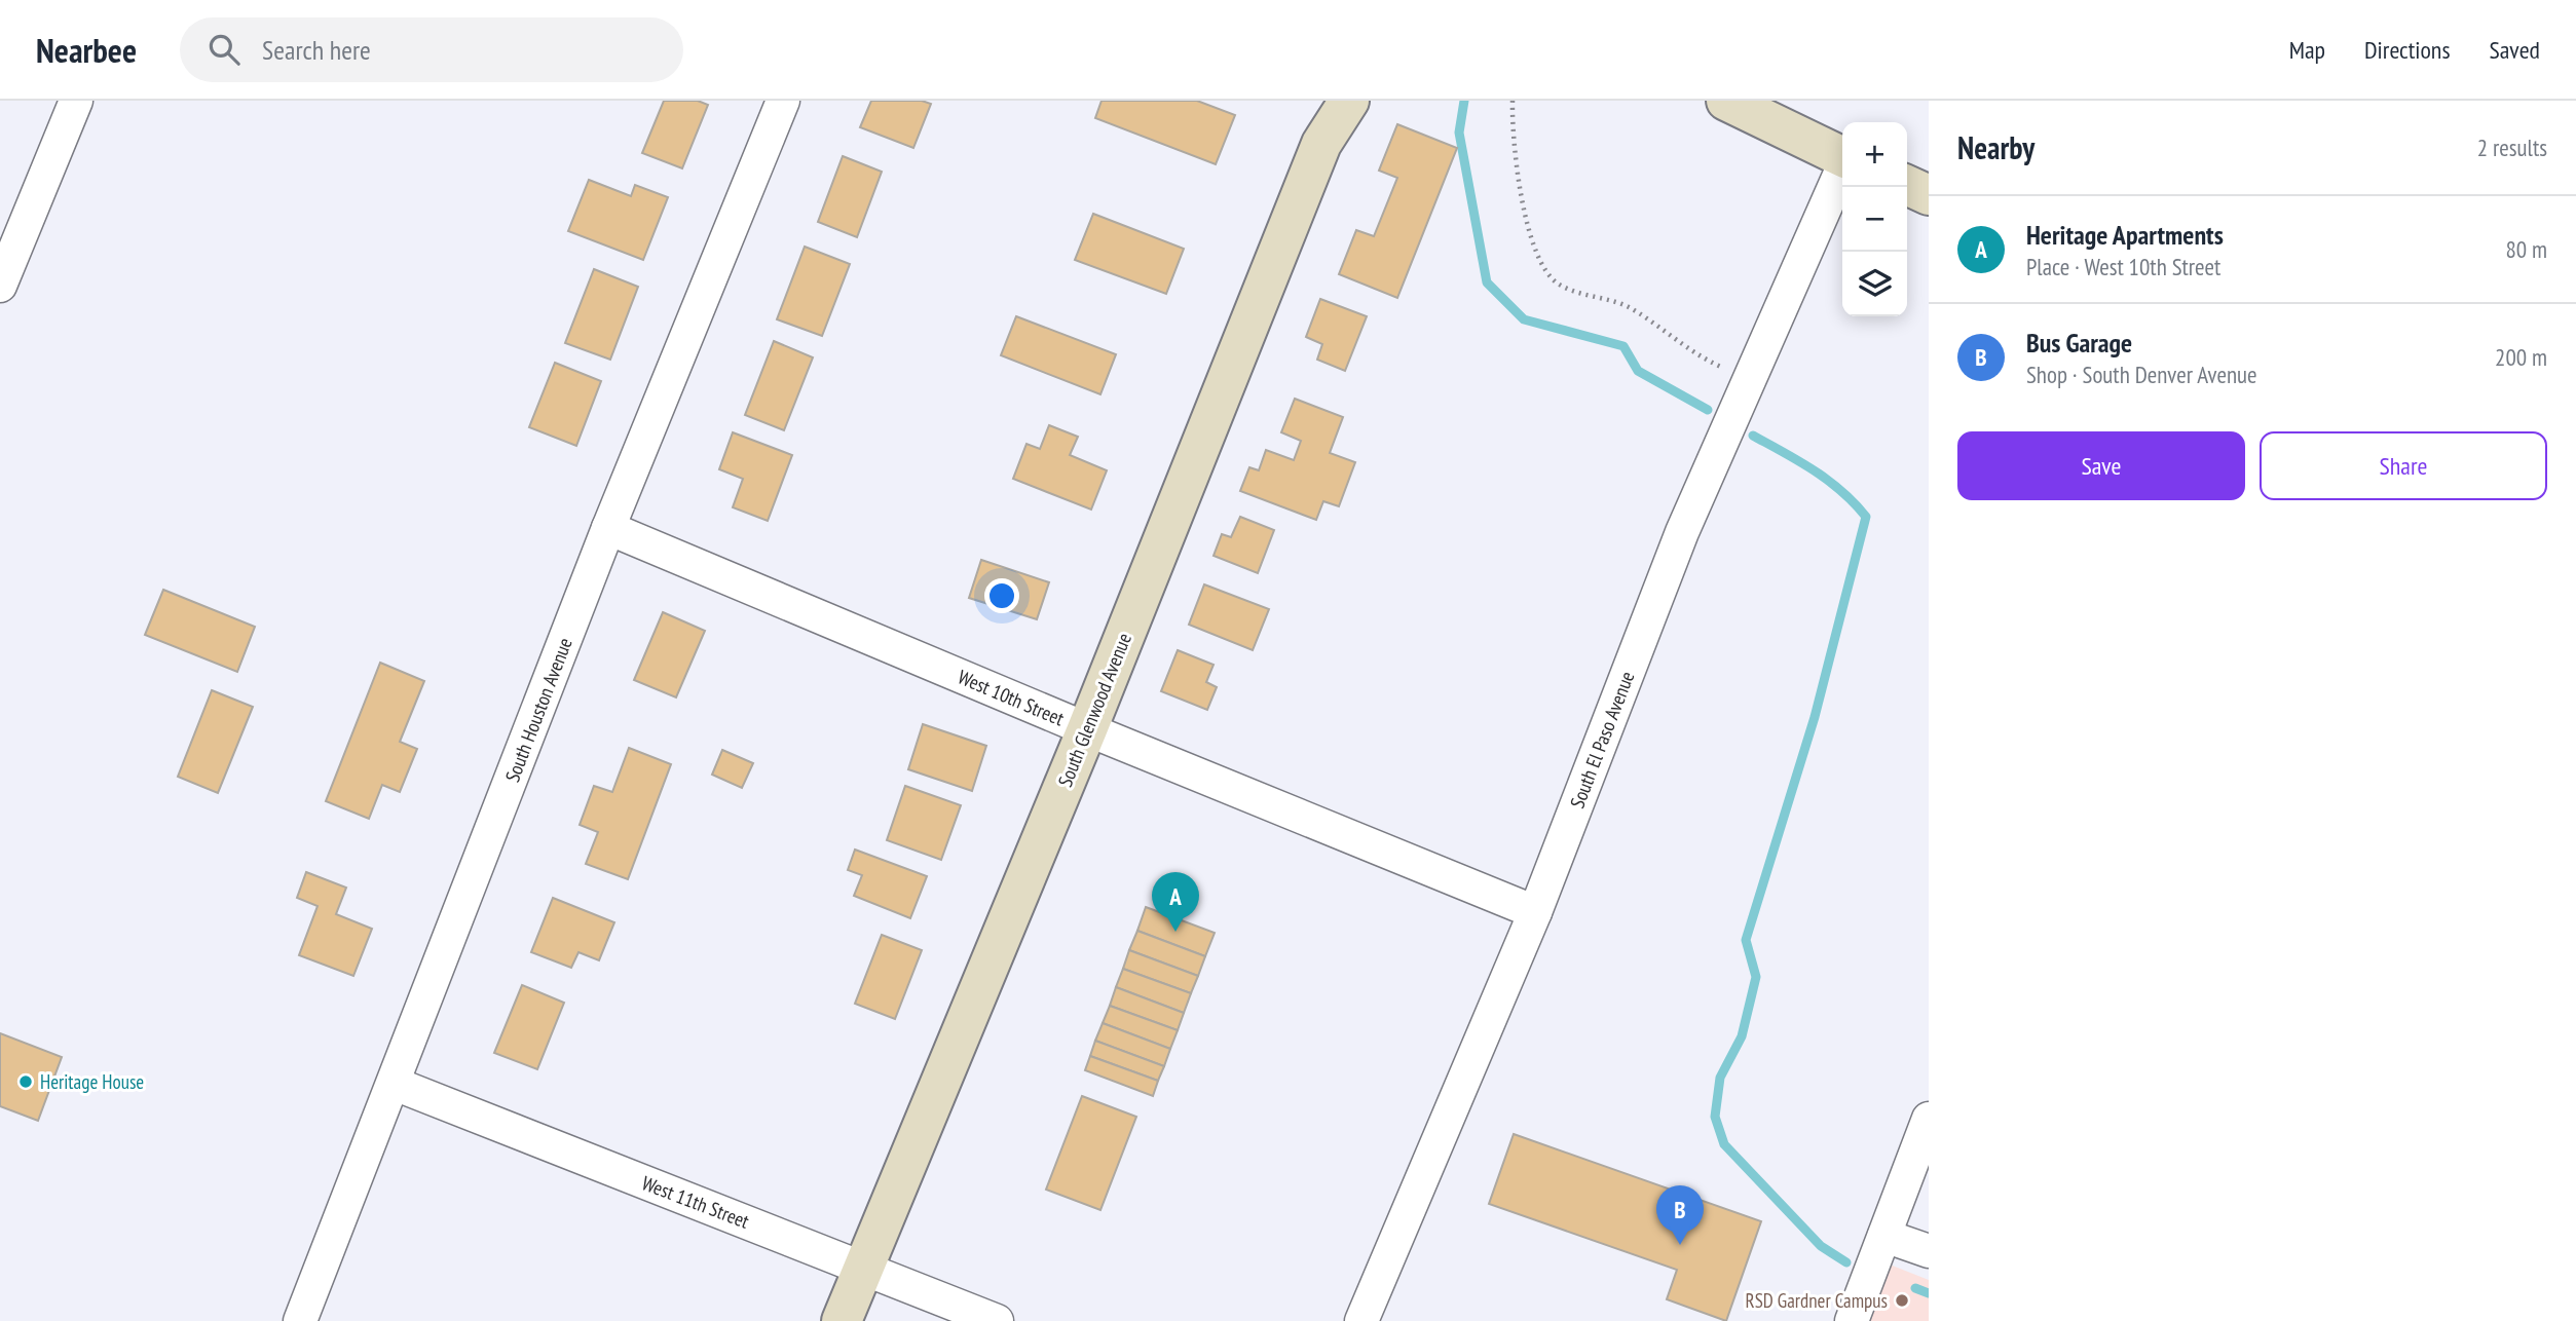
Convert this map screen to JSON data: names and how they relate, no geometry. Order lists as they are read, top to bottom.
{
  "streets": {
    "street": [
      "West 10th Street",
      "South Houston Avenue",
      "South Glenwood Avenue",
      "South El Paso Avenue",
      "West 11th Street"
    ]
  },
  "crossings": [
    ["West 10th Street", "South Houston Avenue"],
    ["West 10th Street", "South Glenwood Avenue"],
    ["West 10th Street", "South El Paso Avenue"],
    ["South Houston Avenue", "West 11th Street"],
    ["South Glenwood Avenue", "West 11th Street"]
  ],
  "places": ["Heritage House", "RSD Gardner Campus"],
  "page": {
    "header": "Nearbee",
    "search": "Search here",
    "nav": ["Map", "Directions", "Saved"],
    "heading": ["Nearby", "2 results"],
    "map_buttons": ["+", "−"],
    "list": [
      {
        "mark": "A",
        "name": "Heritage Apartments",
        "note": "Place · West 10th Street",
        "value": "80 m"
      },
      {
        "mark": "B",
        "name": "Bus Garage",
        "note": "Shop · South Denver Avenue",
        "value": "200 m"
      }
    ],
    "buttons": ["Save", "Share"],
    "pins": ["A", "B"]
  }
}
